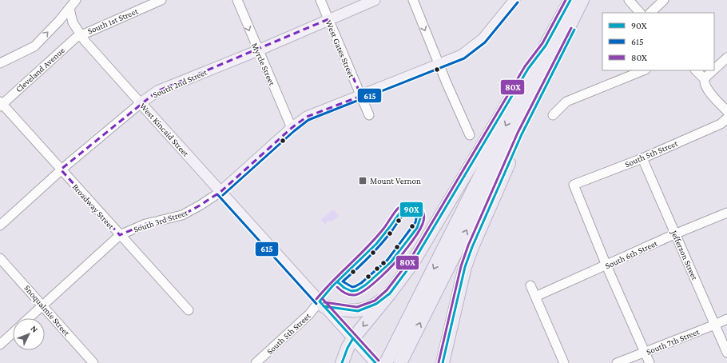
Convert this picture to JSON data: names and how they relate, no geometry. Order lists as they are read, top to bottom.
{
  "streets": {
    "main road": ["South 2nd Street", "West Kincaid Street", "South 3rd Street"],
    "street": [
      "South 1st Street",
      "West Gates Street",
      "Myrtle Street",
      "Cleveland Avenue",
      "South 5th Street",
      "Broadway Street",
      "South 6th Street",
      "Jefferson Street",
      "Snoqualmie Street",
      "South 7th Street"
    ]
  },
  "crossings": [
    ["South 1st Street", "Cleveland Avenue"],
    ["South 1st Street", "West Kincaid Street"],
    ["West Gates Street", "South 2nd Street"],
    ["West Gates Street", "South 3rd Street"],
    ["Myrtle Street", "South 2nd Street"],
    ["Myrtle Street", "South 3rd Street"],
    ["Cleveland Avenue", "West Kincaid Street"],
    ["Cleveland Avenue", "Broadway Street"],
    ["South 2nd Street", "West Kincaid Street"],
    ["South 2nd Street", "Broadway Street"],
    ["West Kincaid Street", "South 5th Street"],
    ["West Kincaid Street", "South 3rd Street"],
    ["South 5th Street", "South 6th Street"],
    ["South 5th Street", "Jefferson Street"],
    ["Broadway Street", "South 3rd Street"],
    ["South 3rd Street", "Snoqualmie Street"],
    ["South 6th Street", "Jefferson Street"],
    ["Jefferson Street", "South 7th Street"]
  ],
  "one_way": ["Myrtle Street"],
  "places": {
    "transit": ["Mount Vernon"]
  },
  "lines": ["transit line 90X", "transit line 80X", "transit line 615"],
  "legend": ["90X", "615", "80X"],
  "north": "top right"
}
